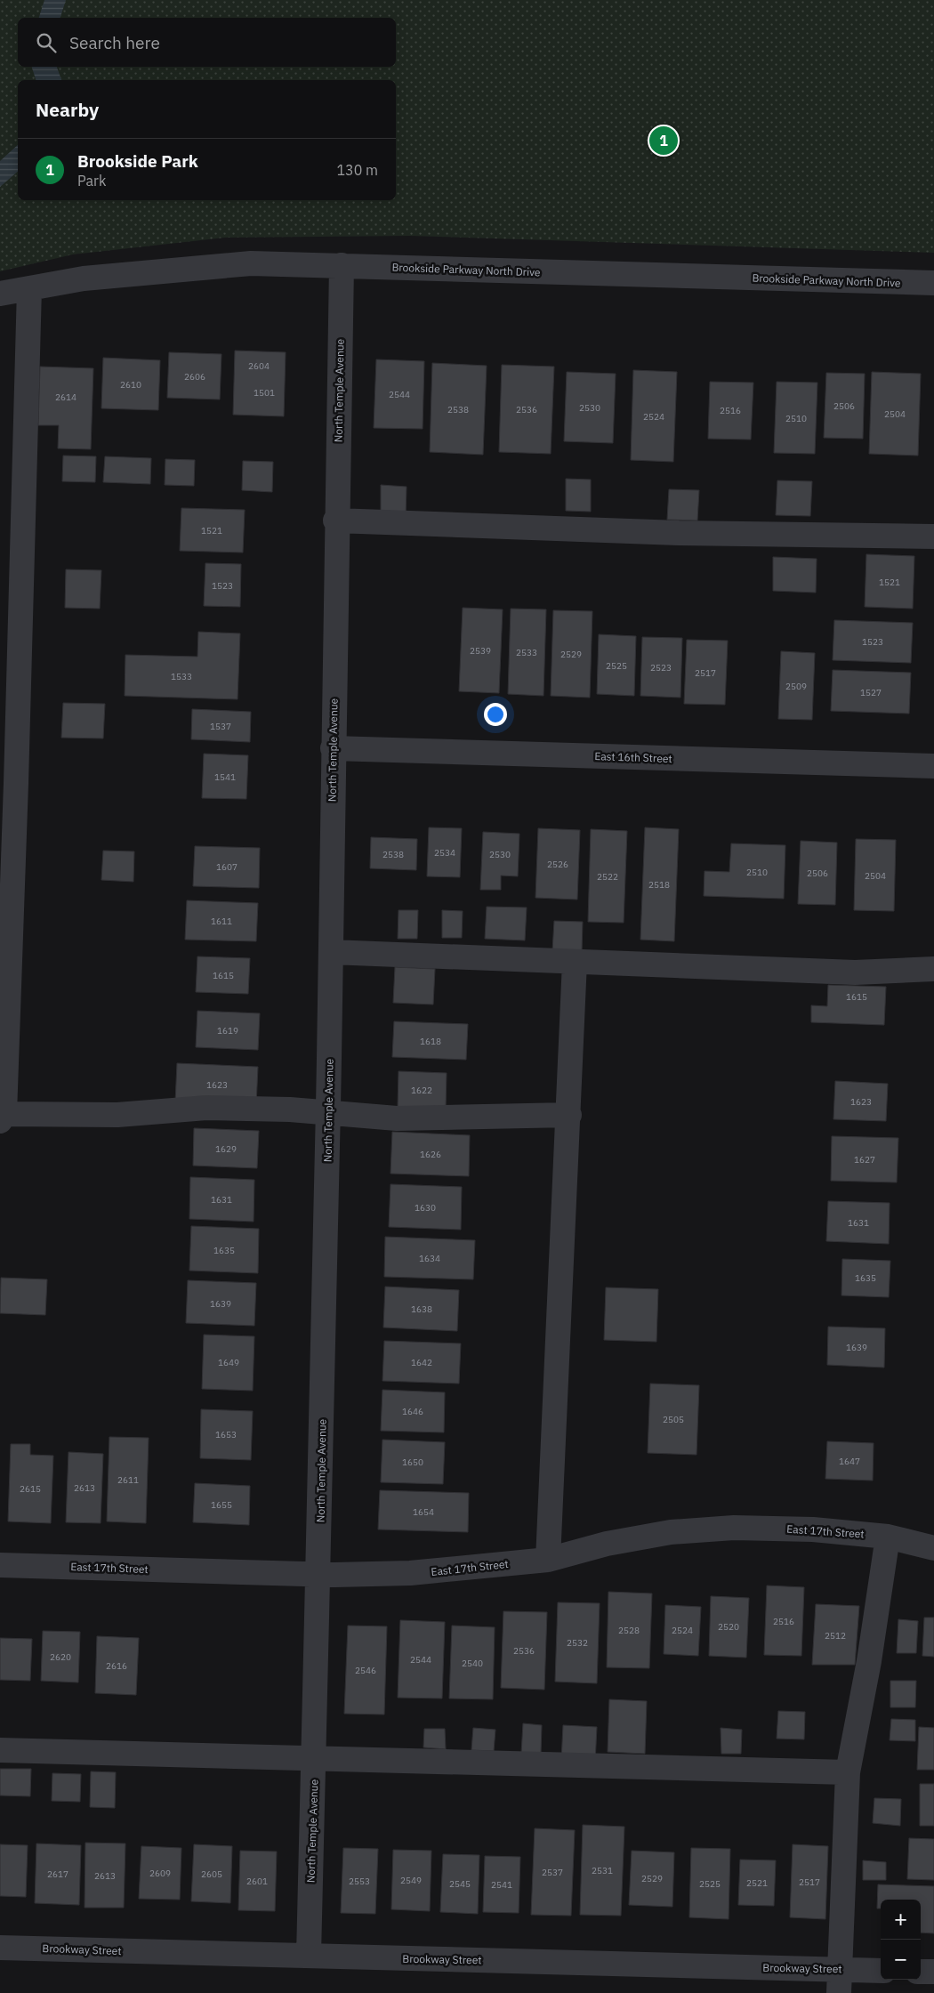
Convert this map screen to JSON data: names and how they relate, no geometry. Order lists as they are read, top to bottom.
{
  "streets": {
    "street": [
      "Brookside Parkway North Drive",
      "North Temple Avenue",
      "East 16th Street",
      "East 17th Street",
      "Brookway Street"
    ]
  },
  "crossings": [
    ["Brookside Parkway North Drive", "North Temple Avenue"],
    ["North Temple Avenue", "East 16th Street"],
    ["North Temple Avenue", "East 17th Street"],
    ["North Temple Avenue", "Brookway Street"]
  ],
  "house_numbers": [
    "2604",
    "2606",
    "2610",
    "1501",
    "2544",
    "2614",
    "2506",
    "2530",
    "2538",
    "2536",
    "2516",
    "2504",
    "2524",
    "2510",
    "1521",
    "1521",
    "1523",
    "1523",
    "2539",
    "2533",
    "2529",
    "2525",
    "2523",
    "2517",
    "1533",
    "2509",
    "1527",
    "1537",
    "1541",
    "2534",
    "2538",
    "2530",
    "2526",
    "1607",
    "2510",
    "2506",
    "2504",
    "2522",
    "2518",
    "1611",
    "1615",
    "1615",
    "1619",
    "1618",
    "1623",
    "1622",
    "1623",
    "1629",
    "1626",
    "1627",
    "1631",
    "1630",
    "1631",
    "1635",
    "1634",
    "1635",
    "1639",
    "1638",
    "1639",
    "1649",
    "1642",
    "1646",
    "2505",
    "1653",
    "1647",
    "1650",
    "2611",
    "2613",
    "2615",
    "1655",
    "1654",
    "2516",
    "2520",
    "2528",
    "2524",
    "2512",
    "2532",
    "2536",
    "2620",
    "2544",
    "2540",
    "2616",
    "2546",
    "2531",
    "2537",
    "2609",
    "2617",
    "2605",
    "2613",
    "2529",
    "2549",
    "2601",
    "2553",
    "2517",
    "2521",
    "2545",
    "2525",
    "2541"
  ],
  "page": {
    "search": "Search here",
    "heading": "Nearby",
    "pins": "1",
    "list": [
      {
        "mark": "1",
        "name": "Brookside Park",
        "note": "Park",
        "value": "130 m"
      }
    ],
    "map_buttons": ["+", "−"]
  }
}
